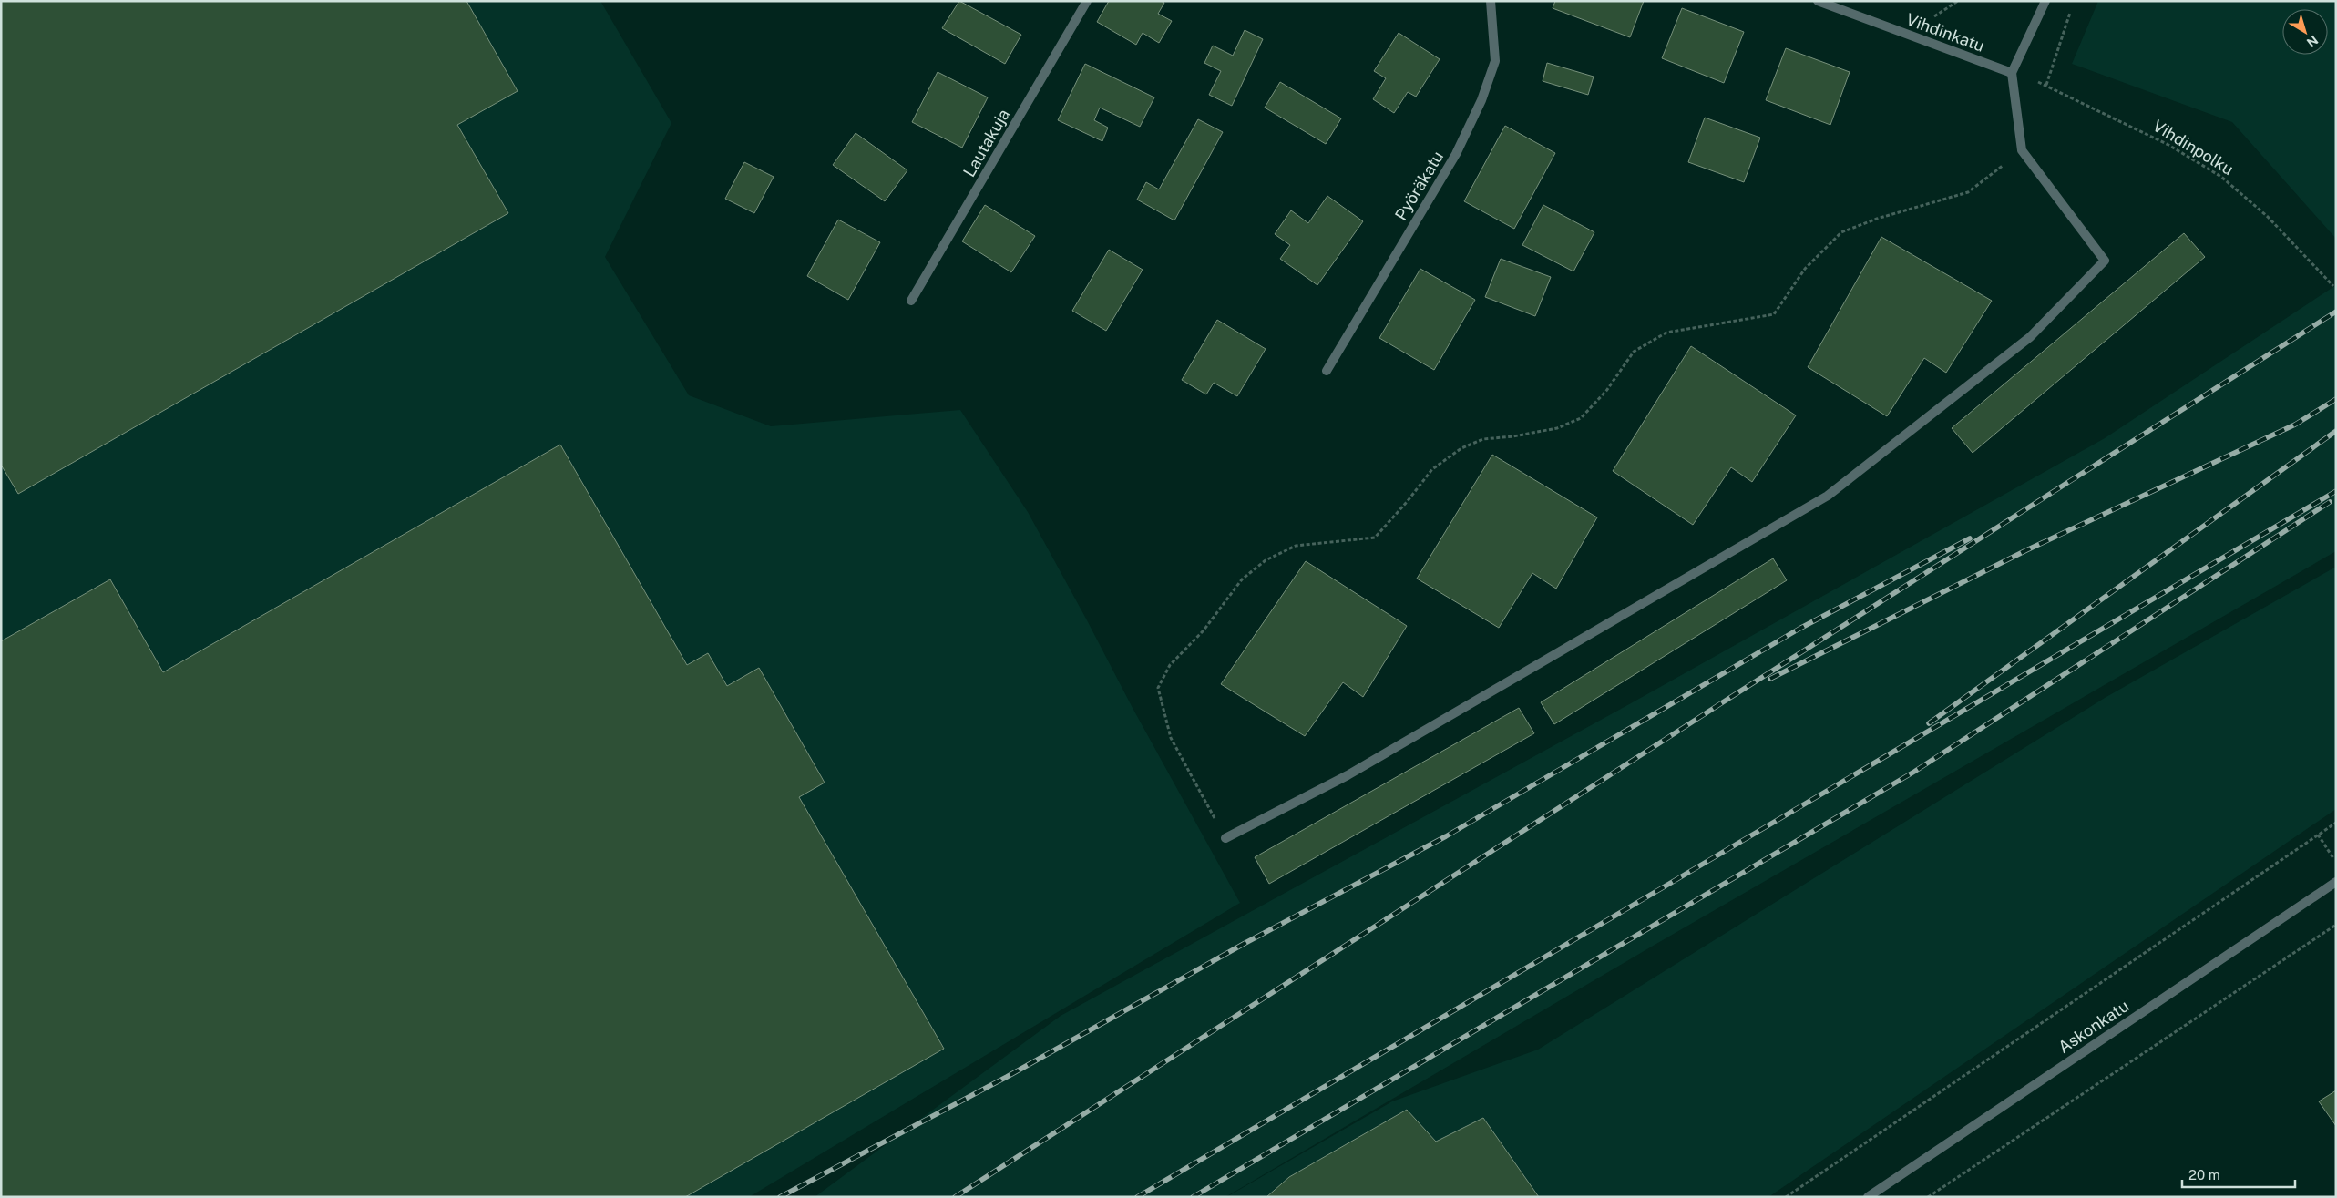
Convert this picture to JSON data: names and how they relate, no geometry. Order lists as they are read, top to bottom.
{
  "streets": {
    "street": [
      "Vihdinkatu",
      "Lautakuja",
      "Pyöräkatu",
      "Askonkatu"
    ],
    "path": ["Vihdinpolku"]
  },
  "crossings": [
    ["Vihdinkatu", "Vihdinpolku"]
  ],
  "scale_bar": "20 m",
  "north": "bottom right"
}
